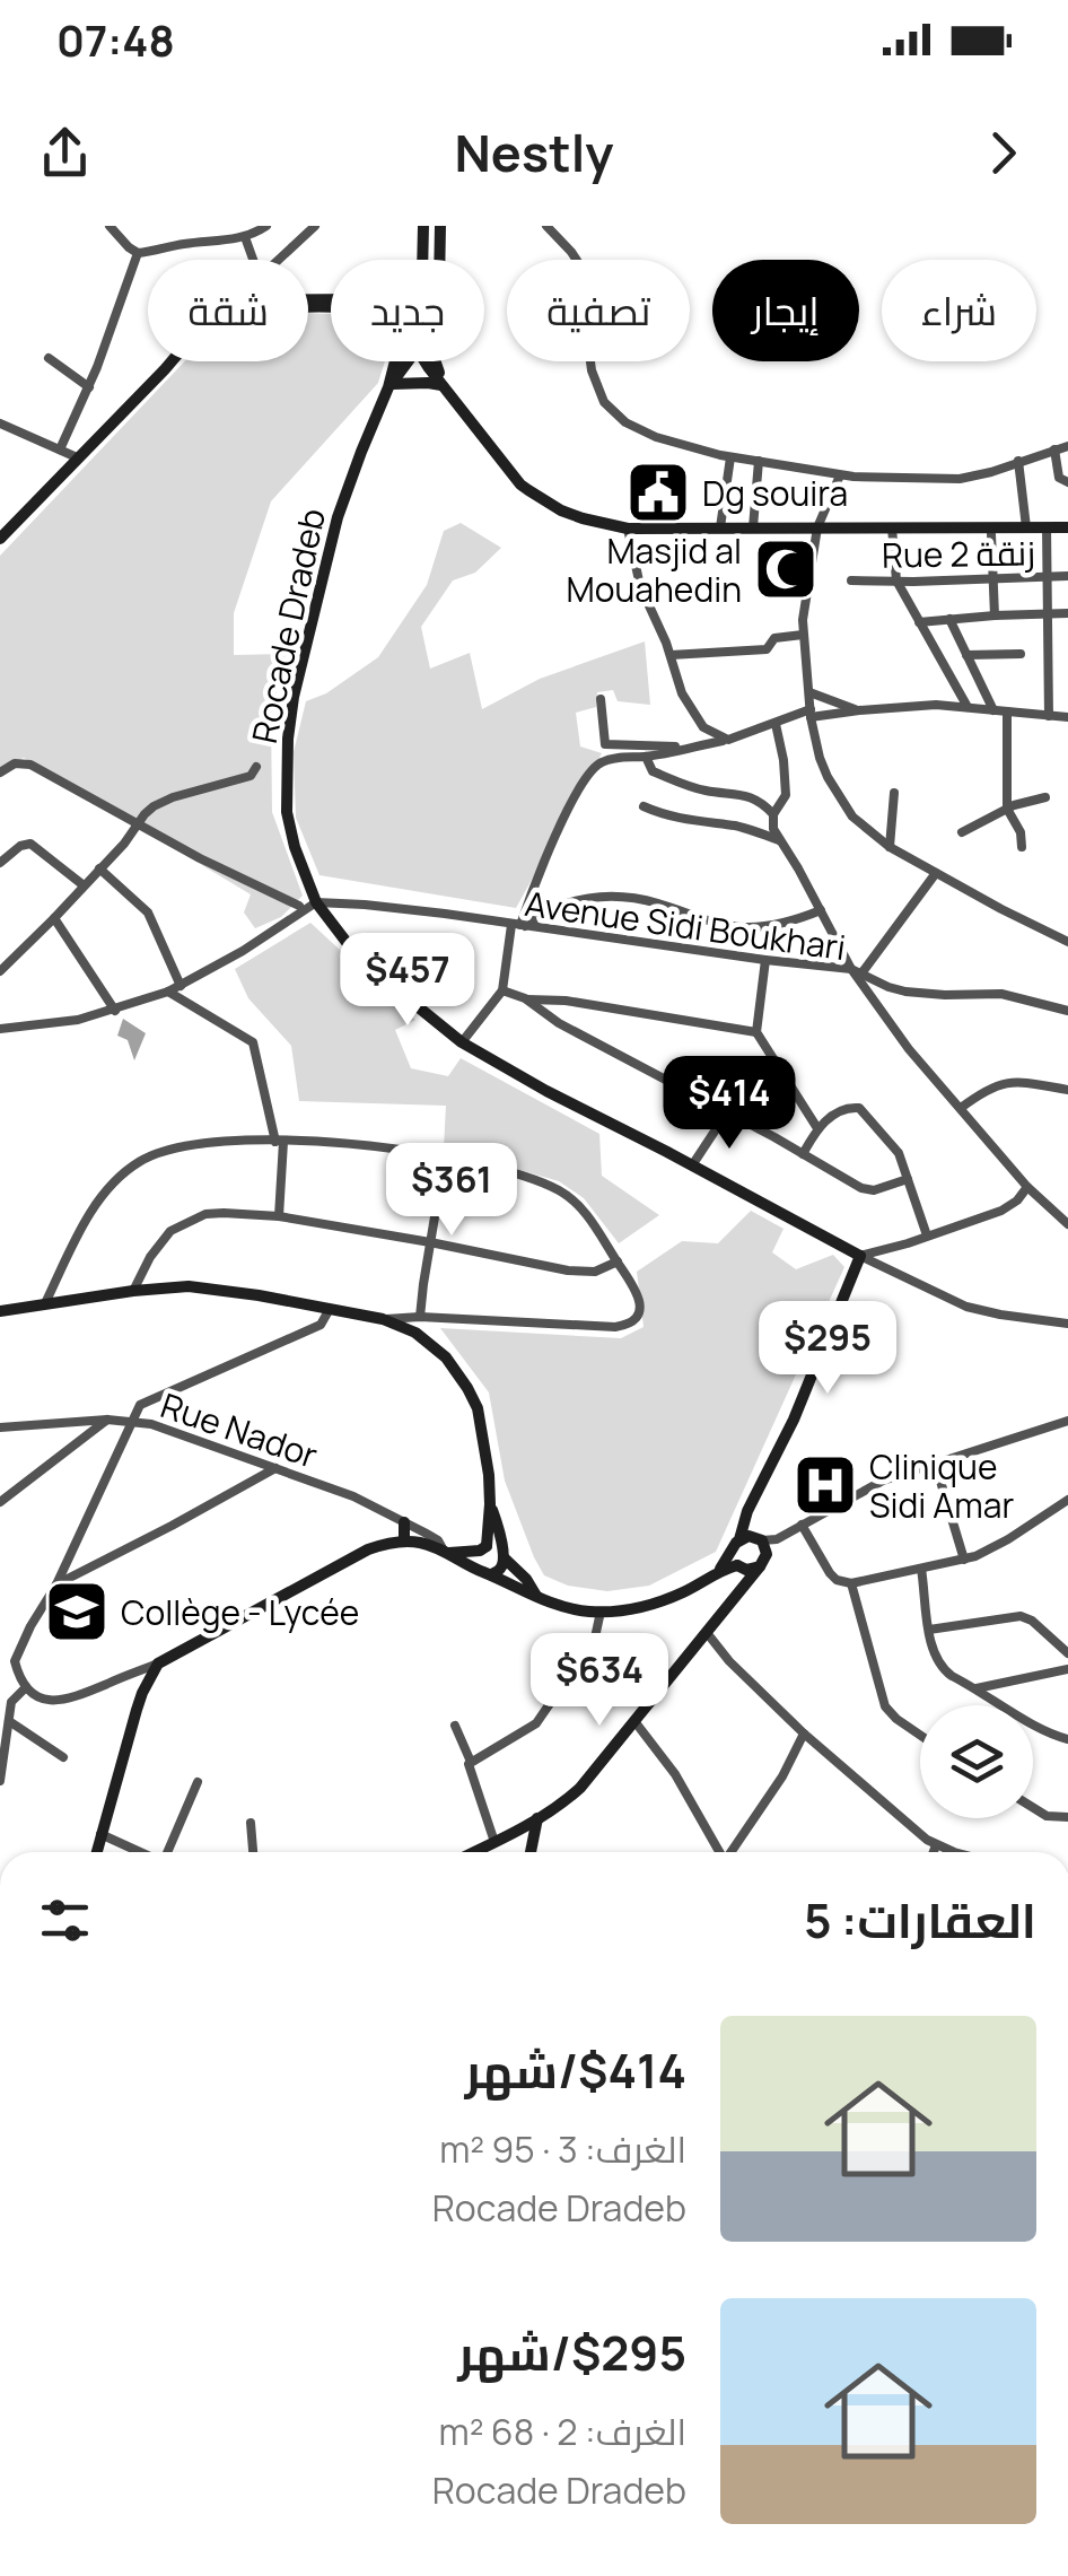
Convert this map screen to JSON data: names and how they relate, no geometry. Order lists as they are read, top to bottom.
{
  "streets": {
    "street": [
      "Rue 2 زنقة",
      "Rocade Dradeb",
      "Avenue Sidi Boukhari",
      "Rue Nador"
    ]
  },
  "crossings": [
    ["Rocade Dradeb", "Avenue Sidi Boukhari"]
  ],
  "places": {
    "public building": ["Dg souira"],
    "mosque": ["Masjid al Mouahedin"],
    "hospital": ["Clinique Sidi Amar"],
    "school or university": ["Collège - Lycée"]
  },
  "page": {
    "status": "07:48",
    "header": "Nestly",
    "chip": [
      "شراء",
      "إيجار",
      "تصفية",
      "جديد",
      "شقة"
    ],
    "price": [
      "$457",
      "$414",
      "$361",
      "$295",
      "$634"
    ],
    "heading": "العقارات: 5",
    "list": [
      {
        "name": "$414/شهر",
        "note": "الغرف: 3 · 95 m² · Rocade Dradeb"
      },
      {
        "name": "$295/شهر",
        "note": "الغرف: 2 · 68 m² · Rocade Dradeb"
      }
    ]
  }
}
